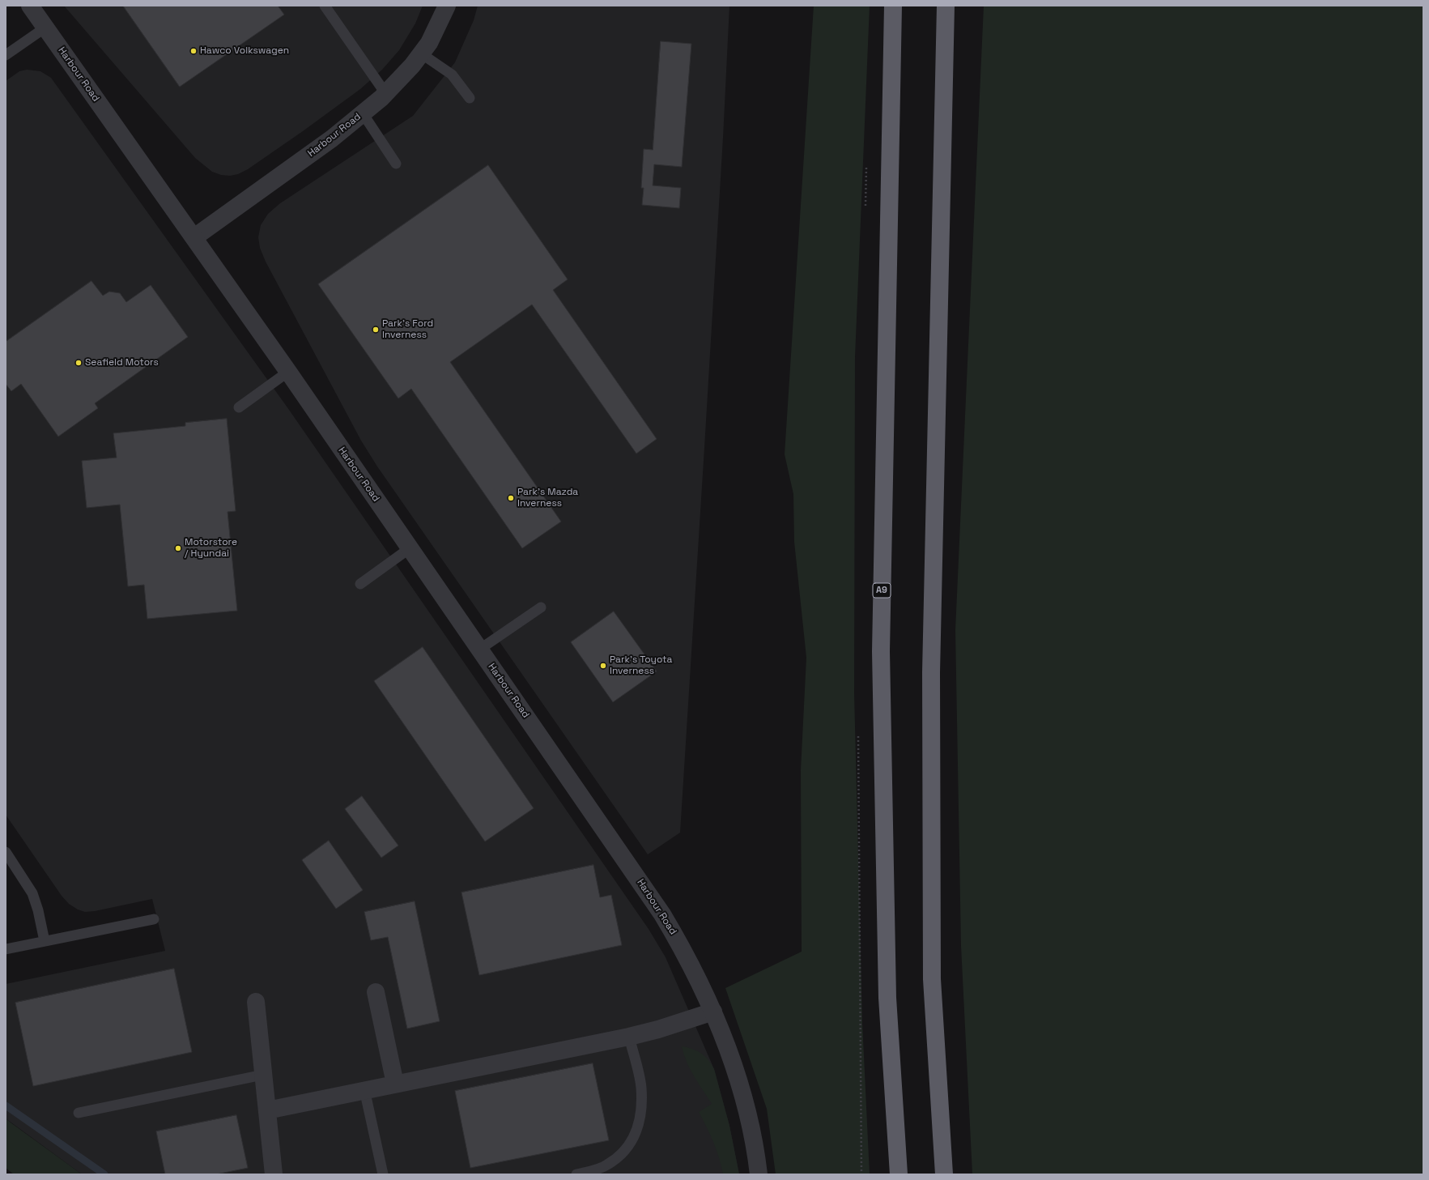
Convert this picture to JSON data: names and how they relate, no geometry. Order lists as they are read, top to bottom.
{
  "streets": {
    "highway": ["A9"],
    "street": ["Harbour Road"]
  },
  "places": [
    "Hawco Volkswagen",
    "Park's Ford Inverness",
    "Seafield Motors",
    "Park's Mazda Inverness",
    "Motorstore / Hyundai",
    "Park's Toyota Inverness"
  ]
}
